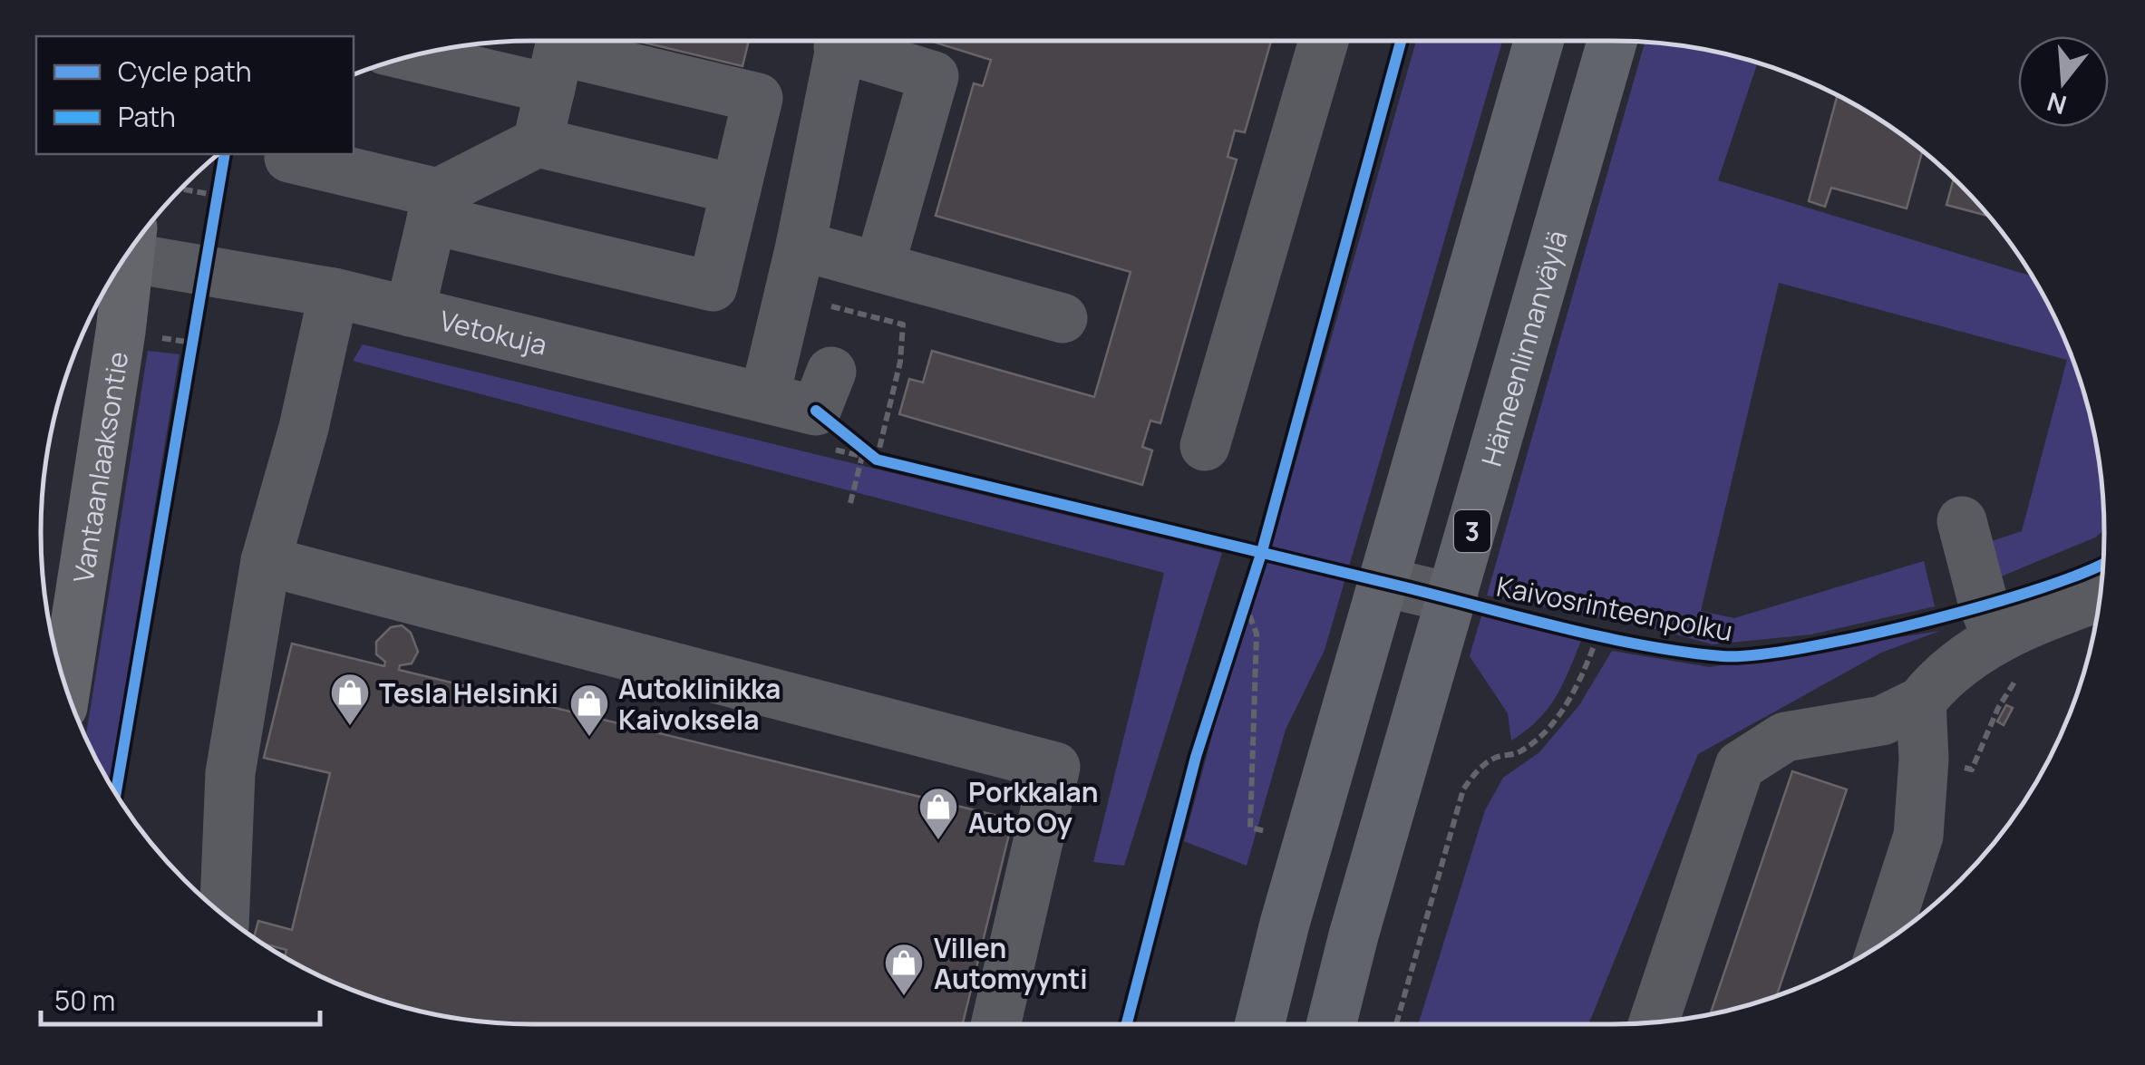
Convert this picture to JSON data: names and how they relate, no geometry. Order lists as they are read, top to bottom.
{
  "streets": {
    "highway": ["Hämeenlinnanväylä", "3"],
    "main road": ["Vantaanlaaksontie"],
    "street": ["Vetokuja"],
    "cycle path": ["Kaivosrinteenpolku"]
  },
  "places": {
    "shop": [
      "Tesla Helsinki",
      "Autoklinikka Kaivoksela",
      "Porkkalan Auto Oy",
      "Villen Automyynti"
    ]
  },
  "legend": ["Cycle path", "Path"],
  "scale_bar": "50 m",
  "north": "bottom"
}
